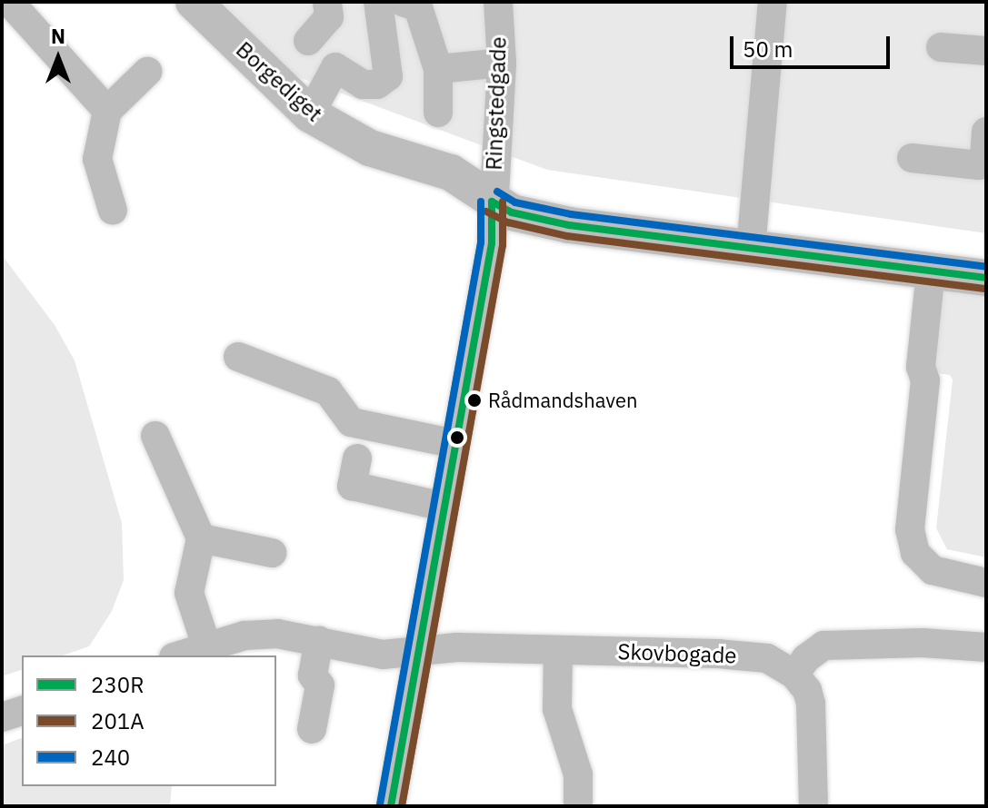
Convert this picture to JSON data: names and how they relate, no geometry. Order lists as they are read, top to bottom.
{
  "streets": {
    "main road": ["Borgediget"],
    "street": ["Ringstedgade", "Skovbogade"]
  },
  "crossings": [
    ["Borgediget", "Ringstedgade"],
    ["Ringstedgade", "Skovbogade"]
  ],
  "places": ["Rådmandshaven"],
  "lines": ["transit line 240", "transit line 230R", "transit line 201A"],
  "legend": ["230R", "201A", "240"],
  "scale_bar": "50 m",
  "north": "top"
}
